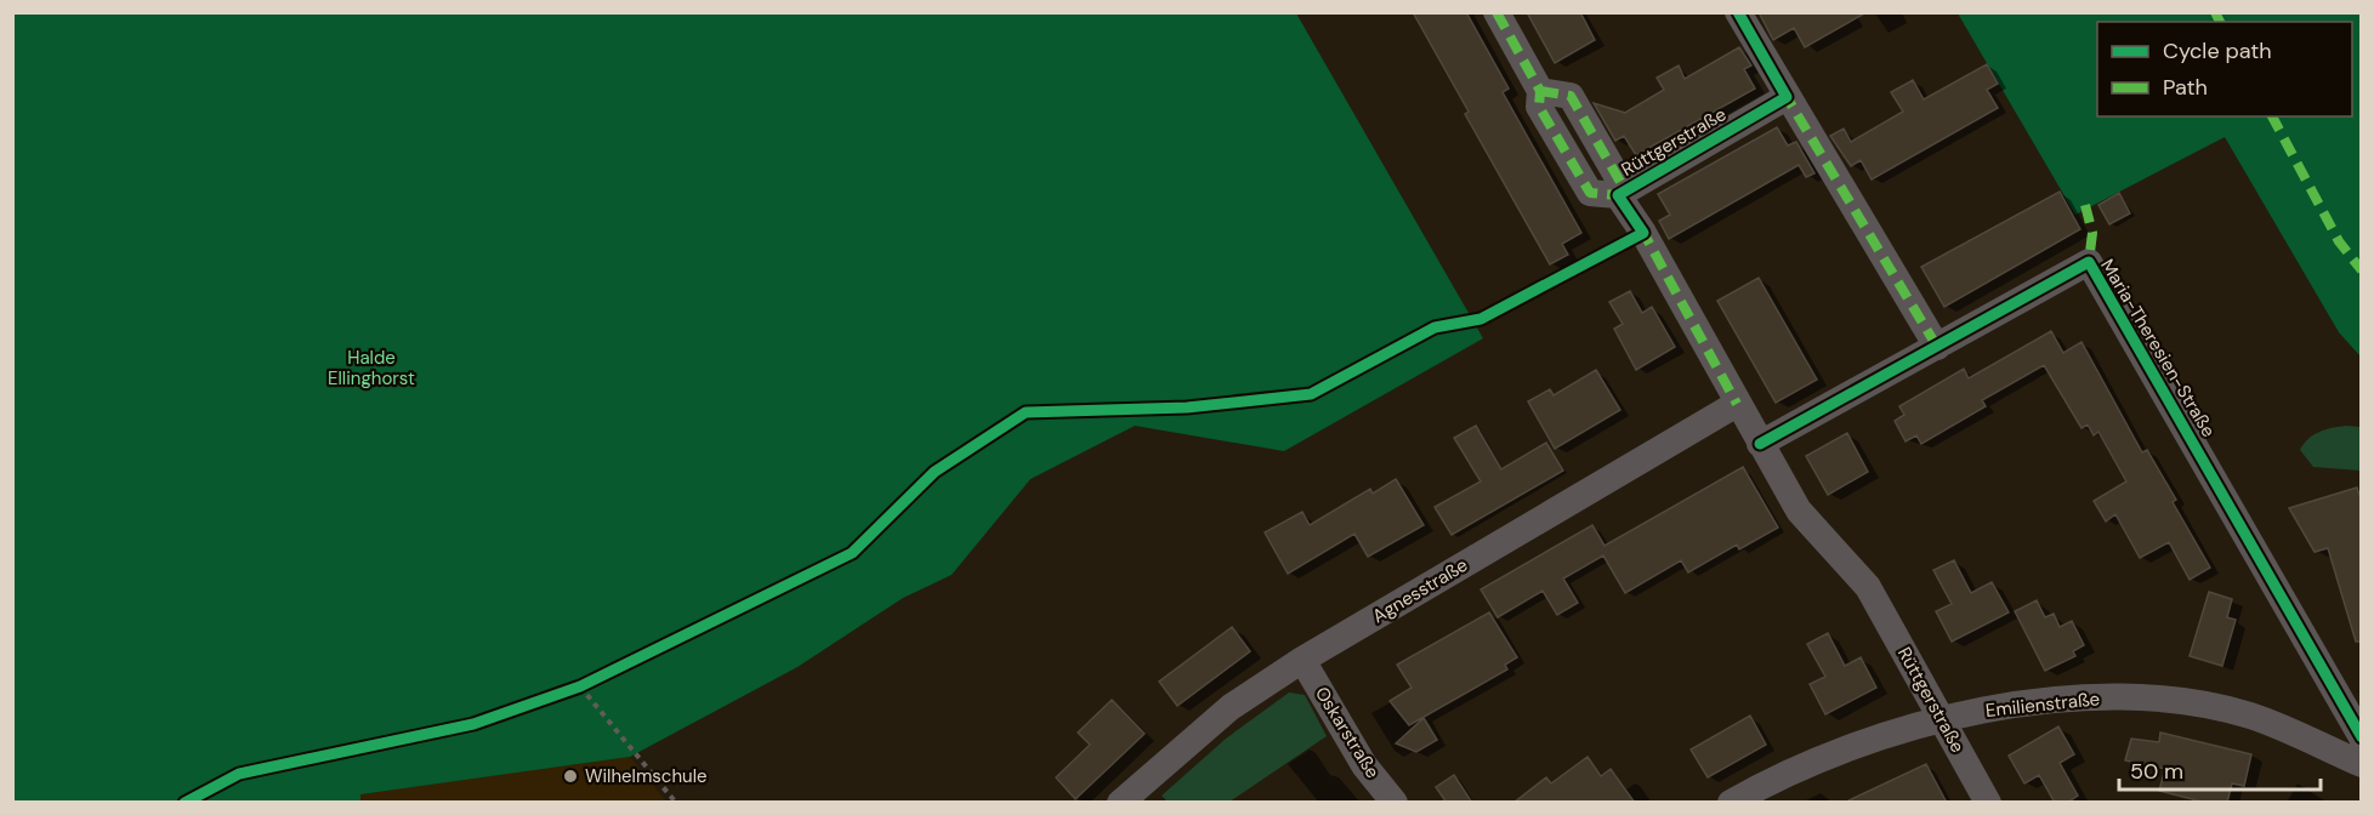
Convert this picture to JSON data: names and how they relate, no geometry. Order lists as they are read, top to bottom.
{
  "streets": {
    "street": [
      "Rüttgerstraße",
      "Maria-Theresien-Straße",
      "Agnesstraße",
      "Emilienstraße",
      "Oskarstraße"
    ]
  },
  "crossings": [
    ["Rüttgerstraße", "Maria-Theresien-Straße"],
    ["Rüttgerstraße", "Agnesstraße"],
    ["Rüttgerstraße", "Emilienstraße"],
    ["Agnesstraße", "Oskarstraße"]
  ],
  "parks": ["Halde Ellinghorst"],
  "places": ["Wilhelmschule"],
  "legend": ["Cycle path", "Path"],
  "scale_bar": "50 m"
}
